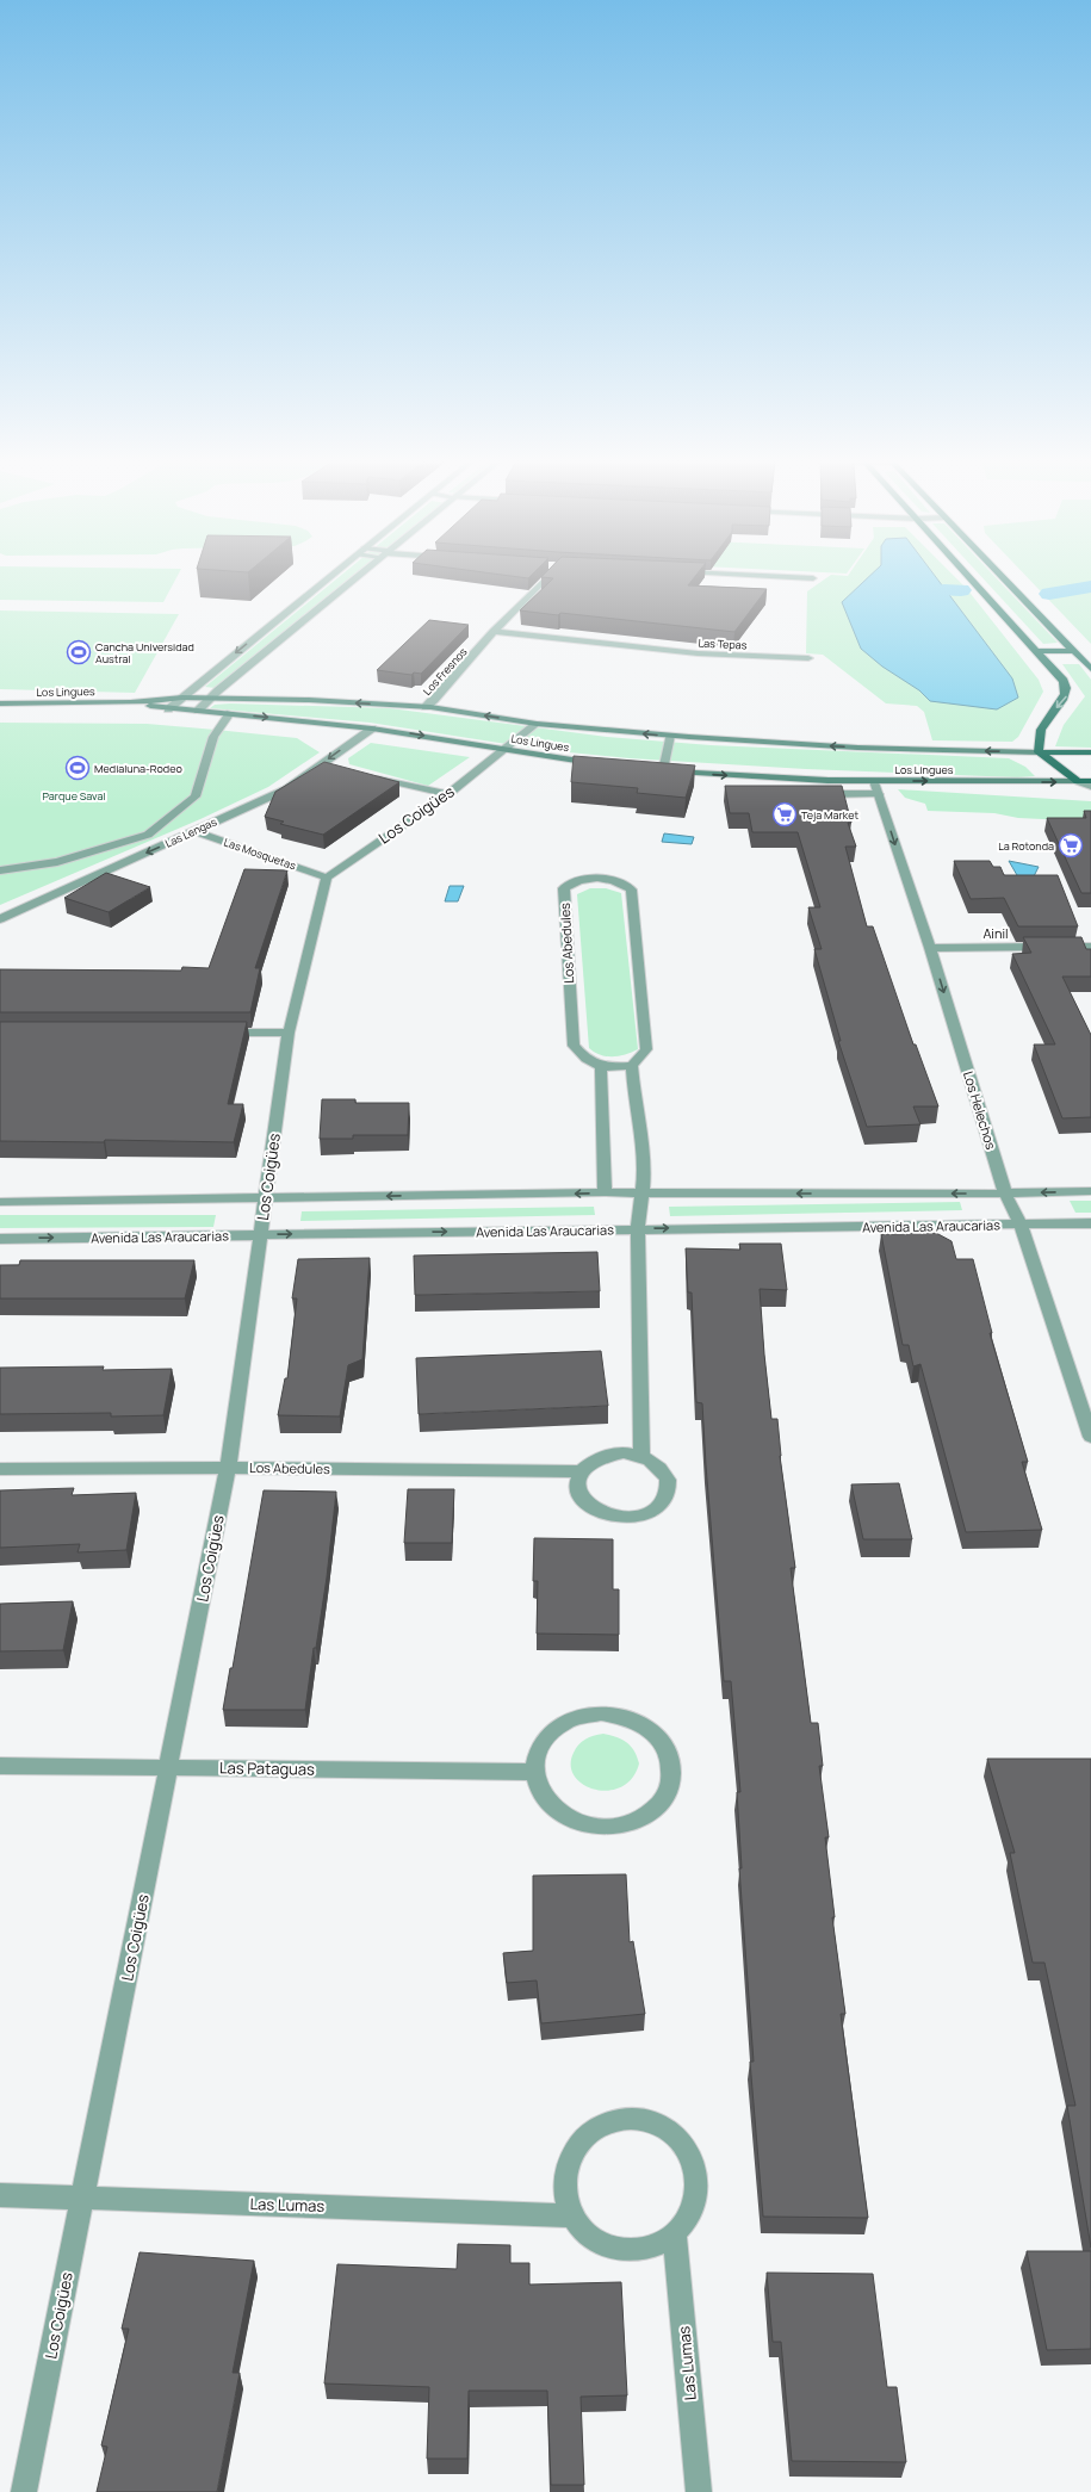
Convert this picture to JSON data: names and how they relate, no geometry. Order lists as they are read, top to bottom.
{
  "streets": {
    "main road": ["Los Lingues"],
    "street": [
      "Las Tepas",
      "Los Fresnos",
      "Los Coigües",
      "Las Lengas",
      "Las Mosquetas",
      "Ainil",
      "Los Abedules",
      "Los Helechos",
      "Avenida Las Araucarias",
      "Las Pataguas",
      "Las Lumas"
    ]
  },
  "crossings": [
    ["Las Tepas", "Los Fresnos"],
    ["Los Fresnos", "Los Lingues"],
    ["Los Lingues", "Los Coigües"],
    ["Los Lingues", "Las Lengas"],
    ["Los Lingues", "Los Helechos"],
    ["Los Coigües", "Las Mosquetas"],
    ["Los Coigües", "Los Abedules"],
    ["Los Coigües", "Avenida Las Araucarias"],
    ["Los Coigües", "Las Pataguas"],
    ["Los Coigües", "Las Lumas"],
    ["Las Lengas", "Las Mosquetas"],
    ["Ainil", "Los Helechos"],
    ["Los Helechos", "Avenida Las Araucarias"]
  ],
  "one_way": ["Los Helechos"],
  "parks": ["Parque Saval"],
  "places": {
    "sports": ["Cancha Universidad Austral", "Medialuna-Rodeo"],
    "supermarket": ["Teja Market", "La Rotonda"]
  }
}
